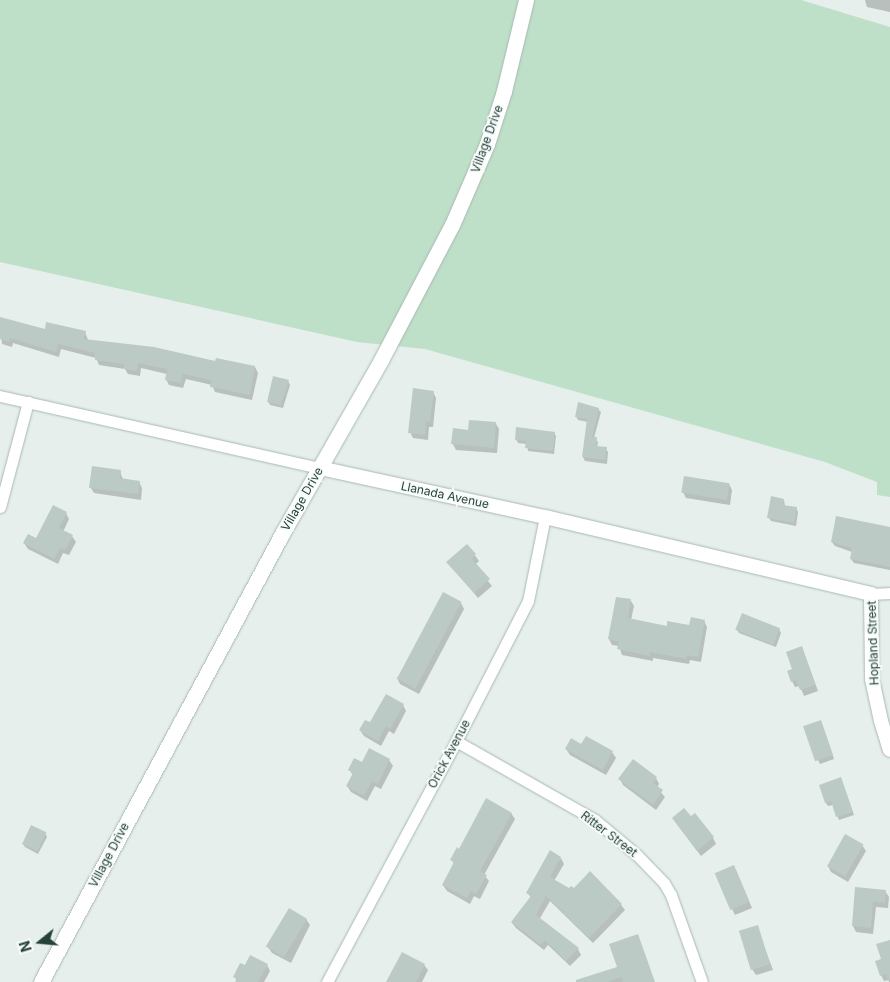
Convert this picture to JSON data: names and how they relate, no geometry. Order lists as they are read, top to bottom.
{
  "streets": {
    "main road": ["Village Drive"],
    "street": [
      "Llanada Avenue",
      "Hopland Street",
      "Orick Avenue",
      "Ritter Street"
    ]
  },
  "crossings": [
    ["Village Drive", "Llanada Avenue"],
    ["Llanada Avenue", "Hopland Street"],
    ["Llanada Avenue", "Orick Avenue"],
    ["Orick Avenue", "Ritter Street"]
  ],
  "north": "left"
}
